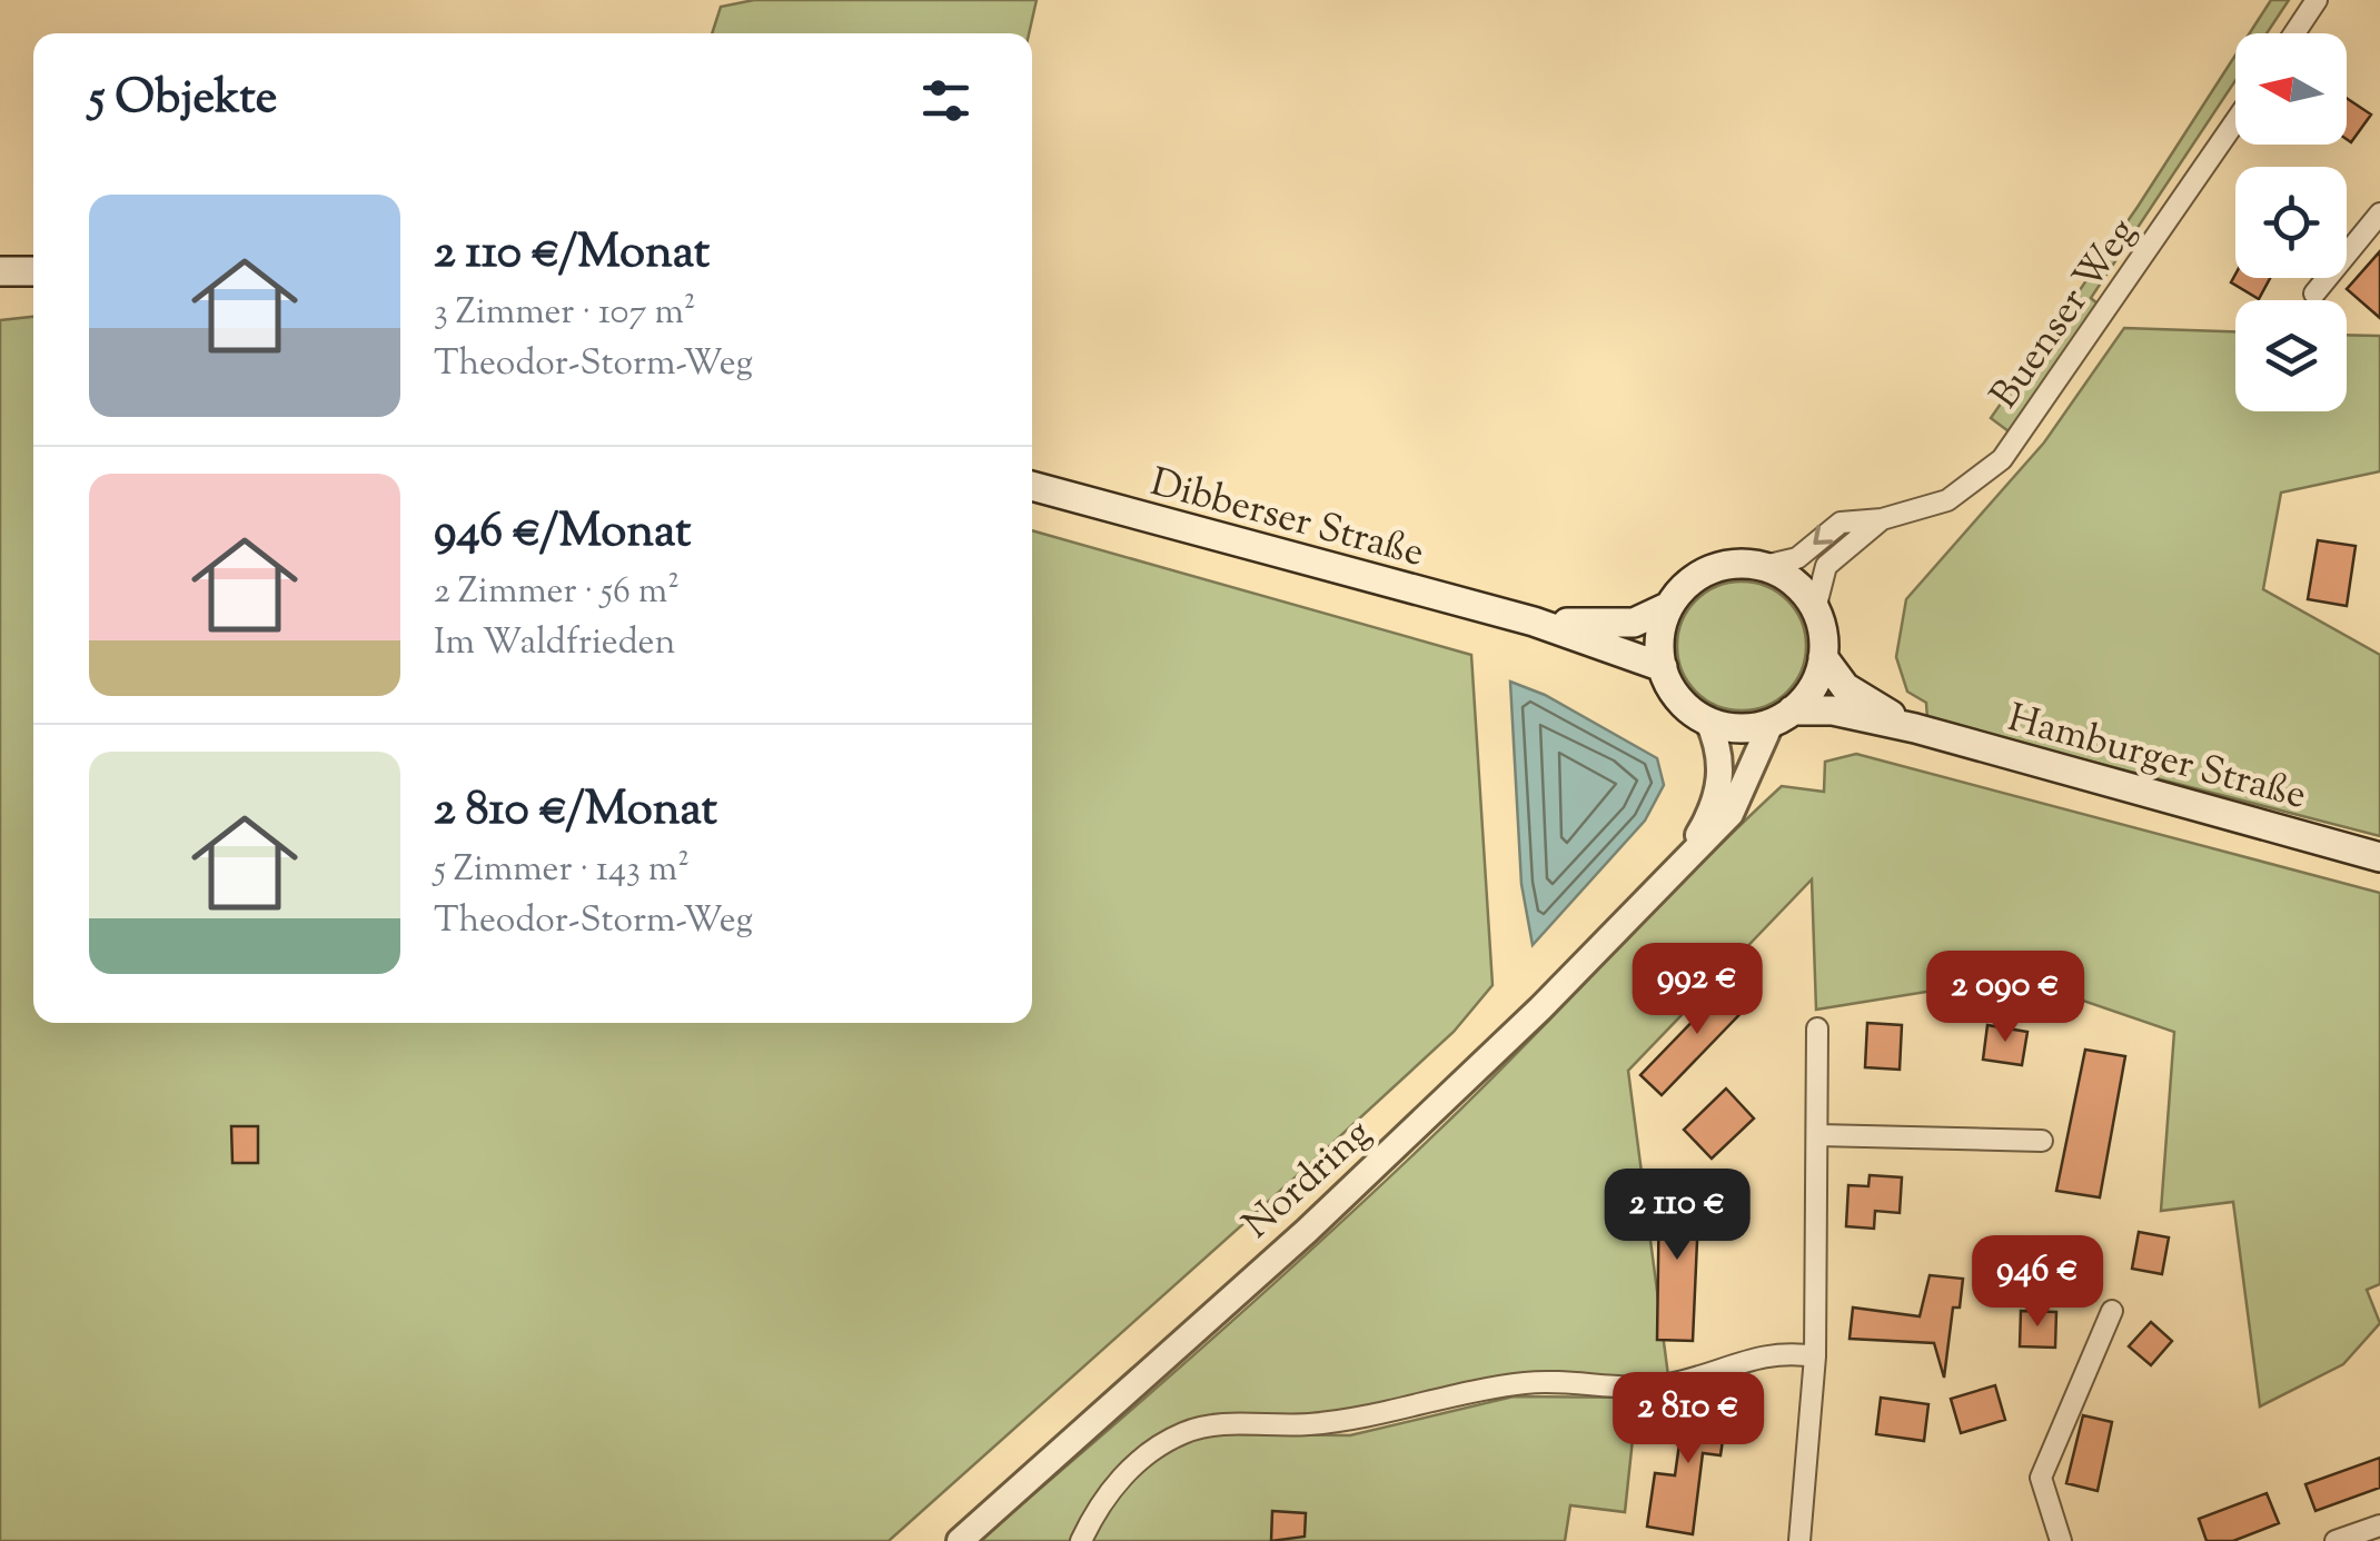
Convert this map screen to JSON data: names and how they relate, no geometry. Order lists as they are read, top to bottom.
{
  "streets": {
    "main road": ["Dibberser Straße", "Hamburger Straße"],
    "street": ["Buenser Weg", "Nordring"]
  },
  "crossings": [
    ["Buenser Weg", "Dibberser Straße"],
    ["Buenser Weg", "Hamburger Straße"],
    ["Buenser Weg", "Nordring"],
    ["Dibberser Straße", "Hamburger Straße"],
    ["Dibberser Straße", "Nordring"],
    ["Hamburger Straße", "Nordring"]
  ],
  "north": "left",
  "page": {
    "heading": "5 Objekte",
    "list": [
      {
        "name": "2 110 €/Monat",
        "note": "3 Zimmer · 107 m² · Theodor-Storm-Weg"
      },
      {
        "name": "946 €/Monat",
        "note": "2 Zimmer · 56 m² · Im Waldfrieden"
      },
      {
        "name": "2 810 €/Monat",
        "note": "5 Zimmer · 143 m² · Theodor-Storm-Weg"
      }
    ],
    "price": [
      "992 €",
      "2 090 €",
      "2 110 €",
      "946 €",
      "2 810 €"
    ]
  }
}
